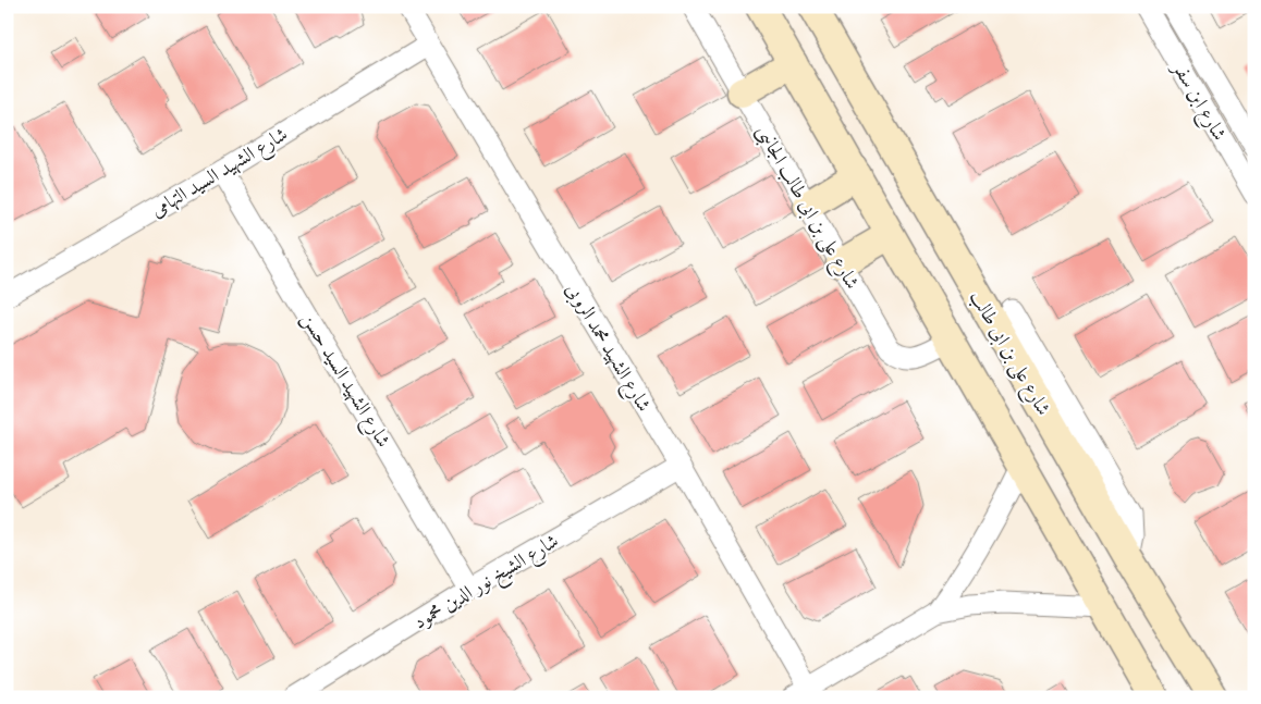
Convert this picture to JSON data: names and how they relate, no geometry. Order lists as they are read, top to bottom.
{
  "streets": {
    "main road": ["شارع على بن ابى طالب"],
    "street": [
      "شارع ابن سفر",
      "شارع الشهيد السيد التهامى",
      "شارع على بن ابى طالب الجانبى",
      "شارع الشهيد محمد الروبى",
      "شارع الشهيد السيد حسن",
      "شارع الشيخ نور الدين محمود"
    ]
  },
  "crossings": [
    ["شارع الشهيد السيد التهامى", "شارع الشهيد محمد الروبى"],
    ["شارع الشهيد السيد التهامى", "شارع الشهيد السيد حسن"],
    ["شارع الشهيد محمد الروبى", "شارع الشيخ نور الدين محمود"],
    ["شارع الشهيد السيد حسن", "شارع الشيخ نور الدين محمود"]
  ]
}
